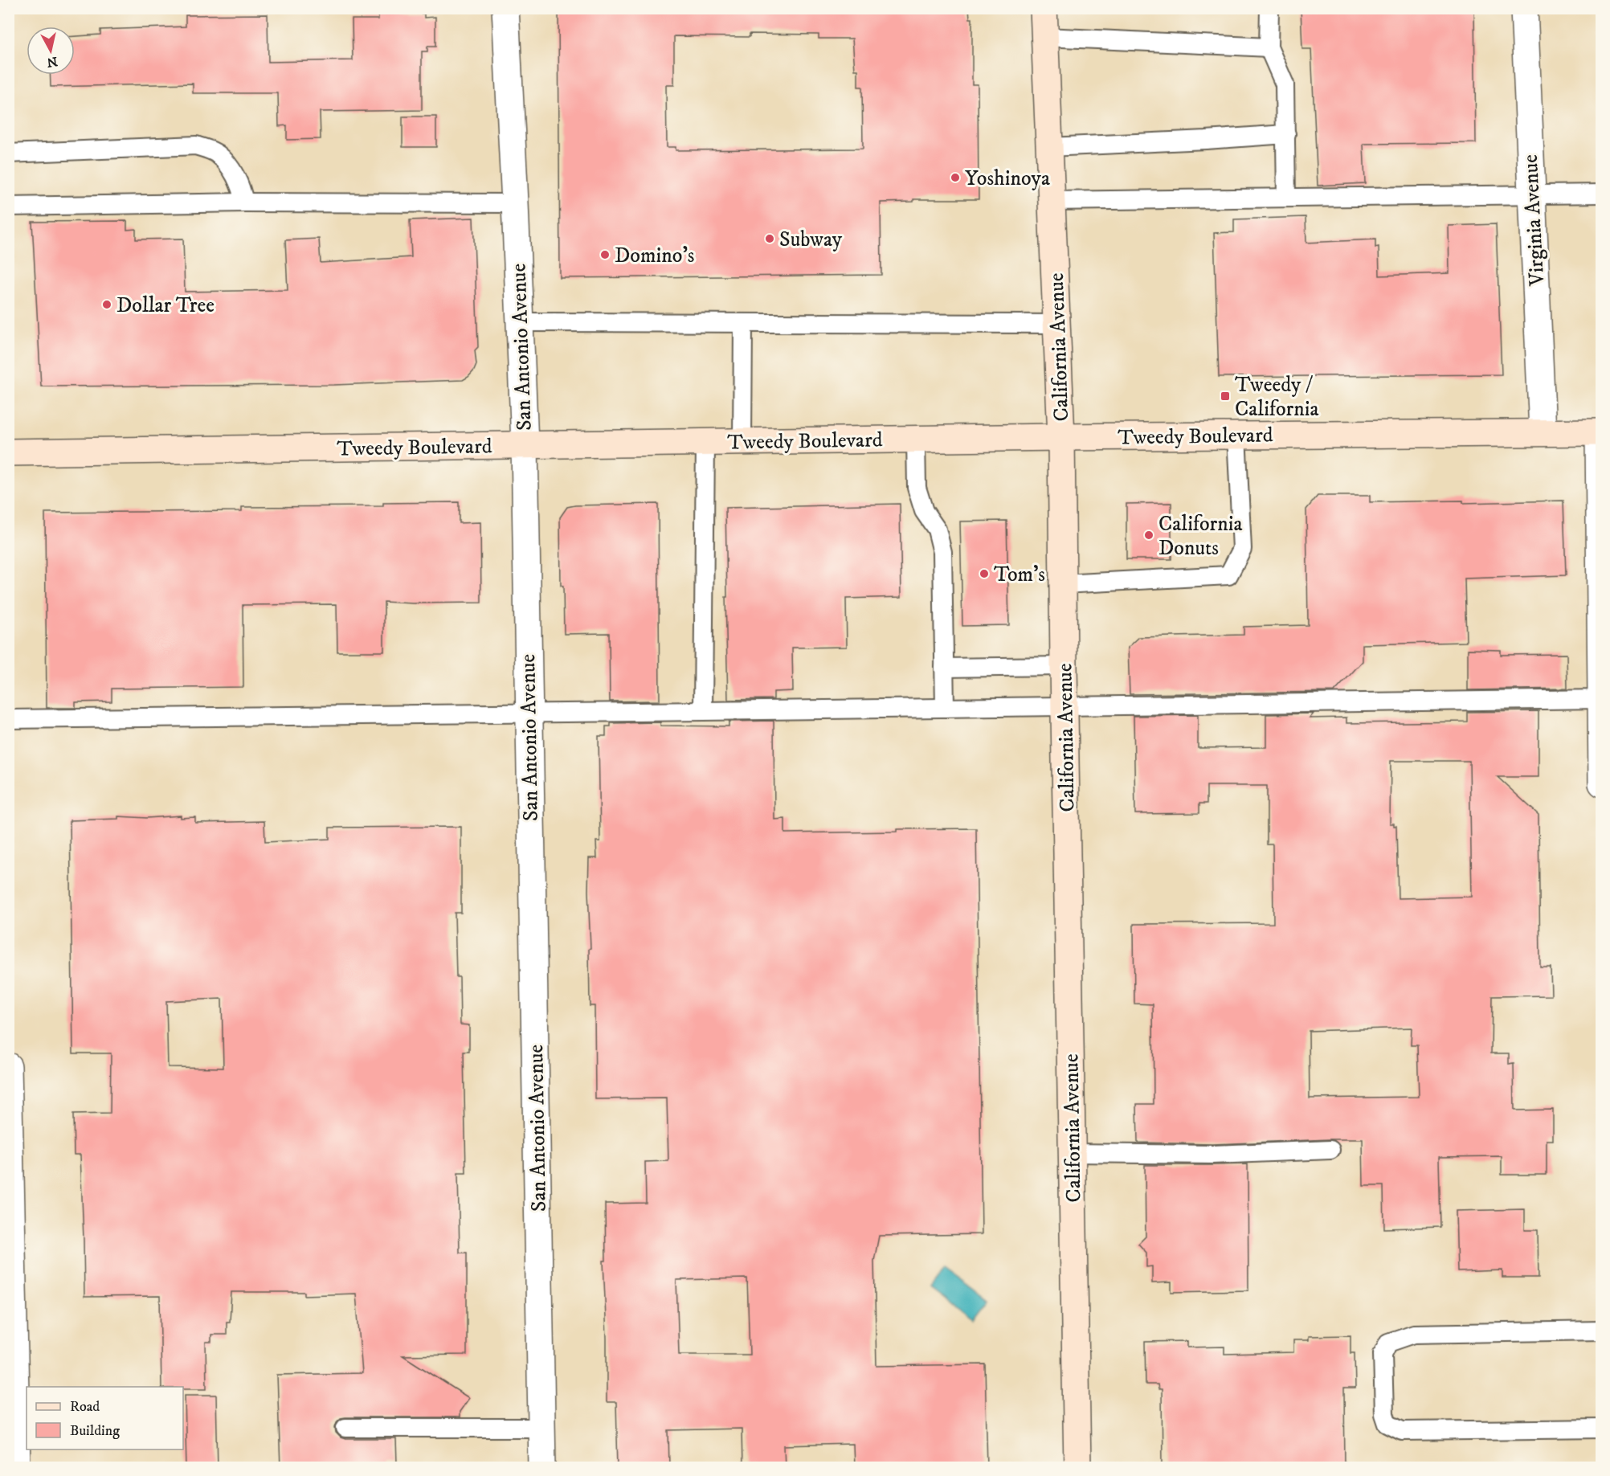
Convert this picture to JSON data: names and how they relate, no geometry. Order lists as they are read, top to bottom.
{
  "streets": {
    "main road": ["California Avenue", "Tweedy Boulevard"],
    "street": ["Virginia Avenue", "San Antonio Avenue"]
  },
  "crossings": [
    ["Virginia Avenue", "Tweedy Boulevard"],
    ["San Antonio Avenue", "Tweedy Boulevard"],
    ["California Avenue", "Tweedy Boulevard"]
  ],
  "places": {
    "other": [
      "Yoshinoya",
      "Subway",
      "Domino's",
      "Dollar Tree",
      "California Donuts",
      "Tom's"
    ],
    "transit": ["Tweedy / California"]
  },
  "legend": ["Road", "Building"],
  "north": "bottom"
}
